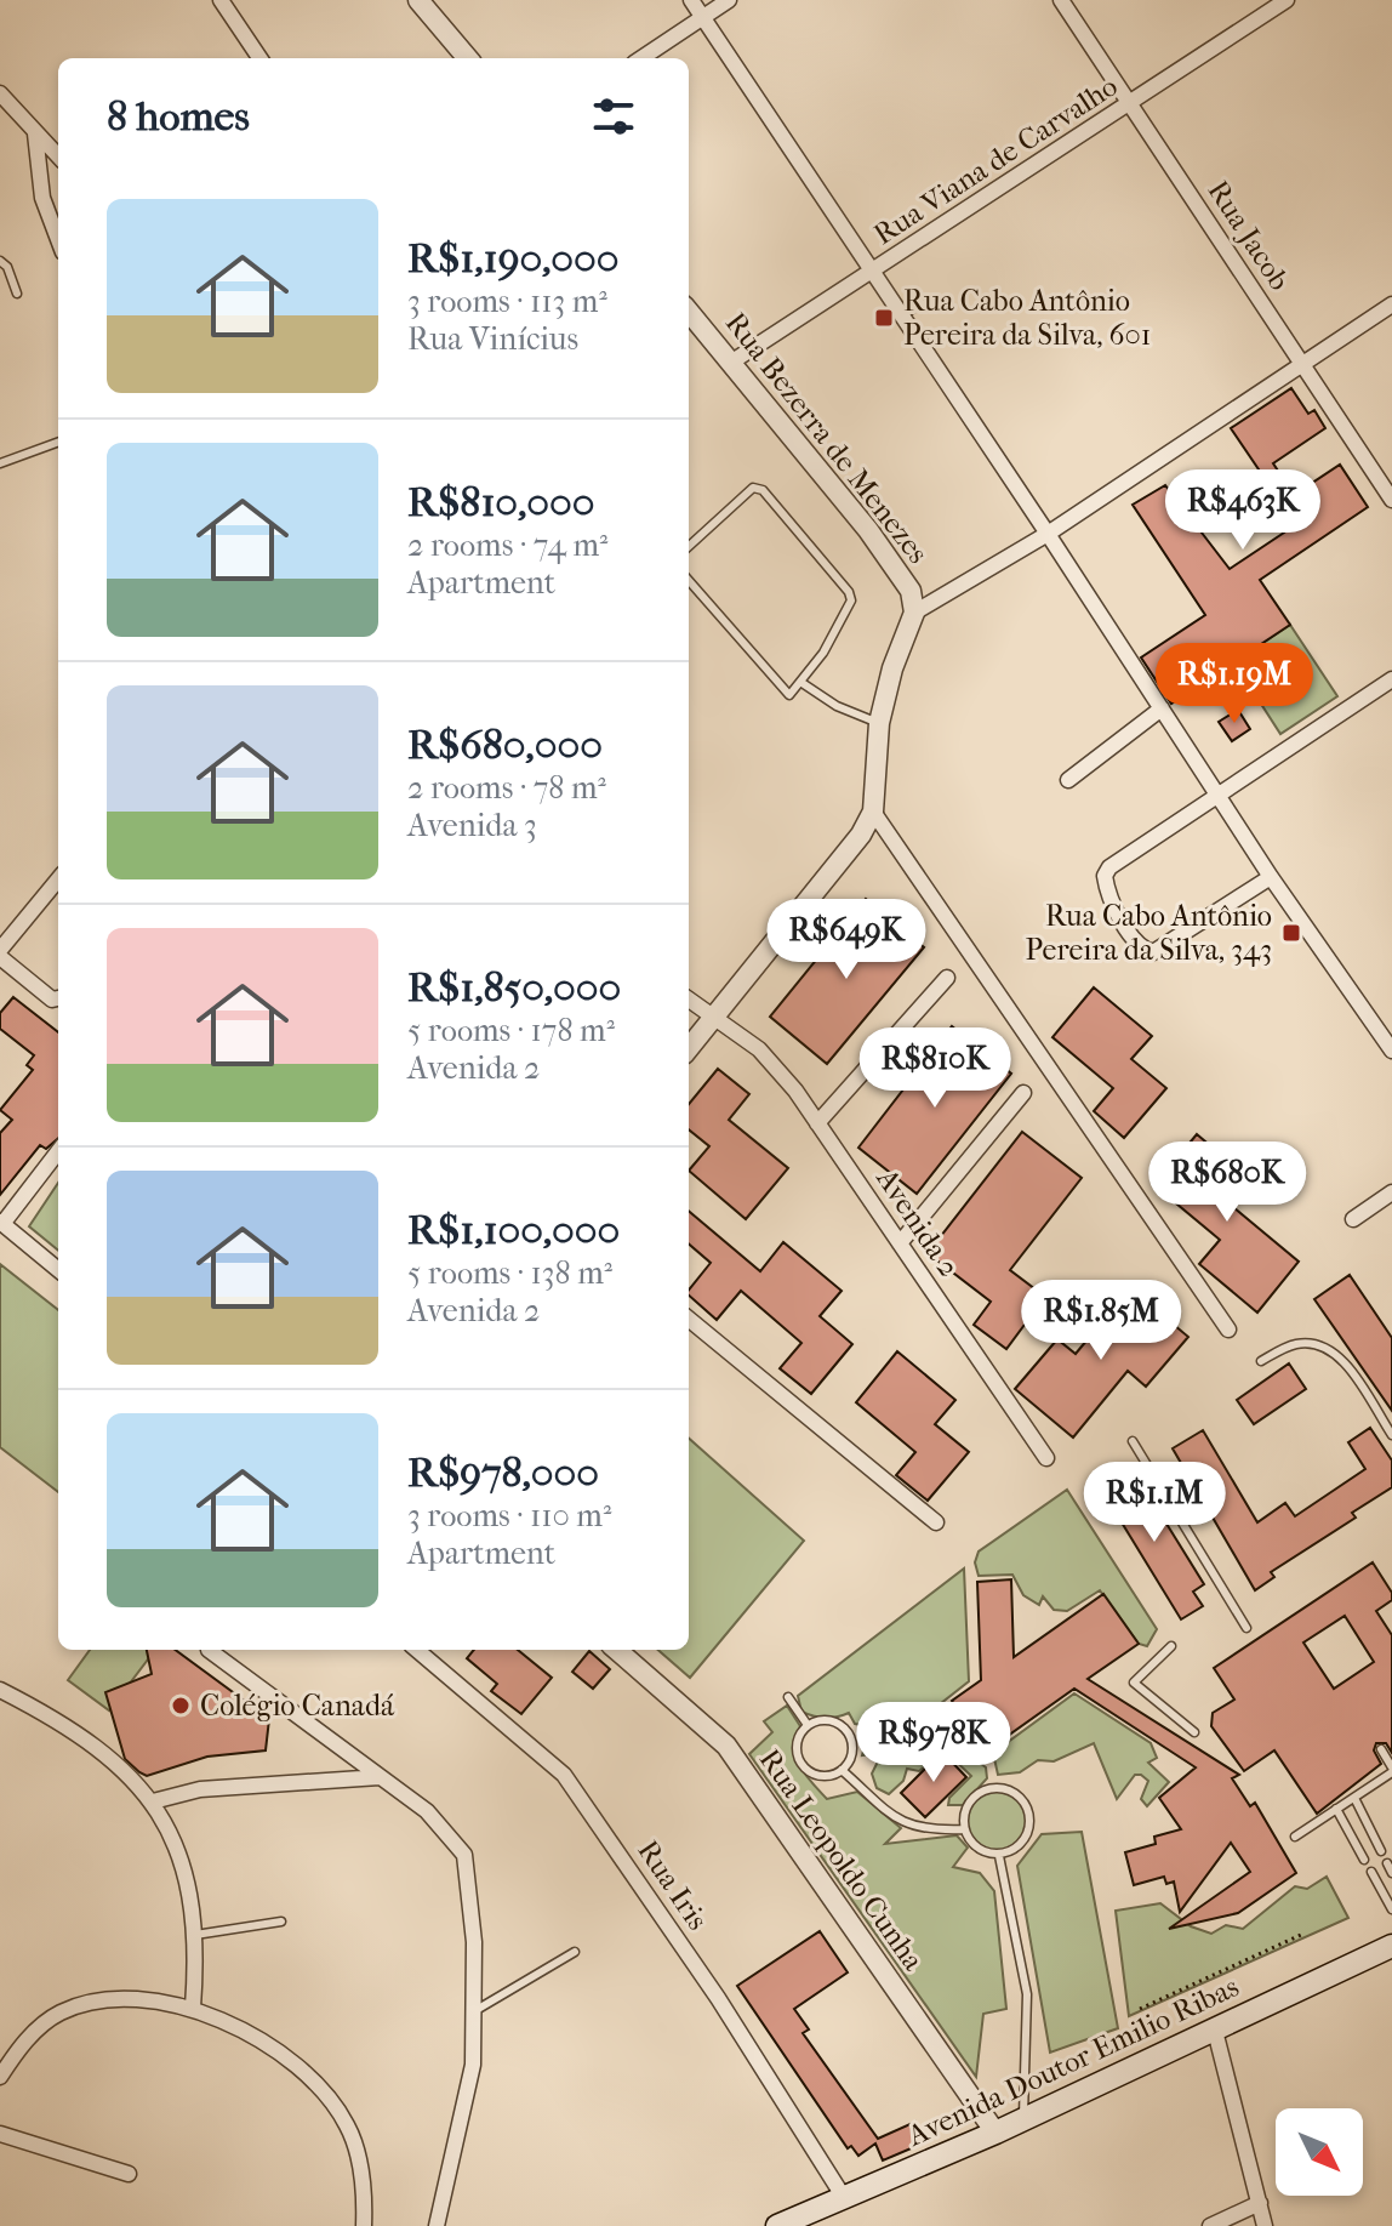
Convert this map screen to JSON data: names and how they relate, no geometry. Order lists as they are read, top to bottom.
{
  "streets": {
    "main road": ["Avenida Doutor Emilio Ribas"],
    "street": [
      "Rua Viana de Carvalho",
      "Rua Jacob",
      "Rua Bezerra de Menezes",
      "Avenida 2",
      "Rua Leopoldo Cunha",
      "Rua Iris"
    ]
  },
  "crossings": [
    ["Rua Viana de Carvalho", "Rua Jacob"],
    ["Rua Viana de Carvalho", "Rua Bezerra de Menezes"],
    ["Rua Leopoldo Cunha", "Avenida Doutor Emilio Ribas"],
    ["Rua Iris", "Avenida Doutor Emilio Ribas"]
  ],
  "places": {
    "transit": ["Rua Cabo Antônio Pereira da Silva, 601", "Rua Cabo Antônio Pereira da Silva, 343"],
    "other": ["Colégio Canadá"]
  },
  "north": "bottom right",
  "page": {
    "heading": "8 homes",
    "list": [
      {
        "name": "R$1,190,000",
        "note": "3 rooms · 113 m² · Rua Vinícius"
      },
      {
        "name": "R$810,000",
        "note": "2 rooms · 74 m² · Apartment"
      },
      {
        "name": "R$680,000",
        "note": "2 rooms · 78 m² · Avenida 3"
      },
      {
        "name": "R$1,850,000",
        "note": "5 rooms · 178 m² · Avenida 2"
      },
      {
        "name": "R$1,100,000",
        "note": "5 rooms · 138 m² · Avenida 2"
      },
      {
        "name": "R$978,000",
        "note": "3 rooms · 110 m² · Apartment"
      }
    ],
    "price": [
      "R$463K",
      "R$1.19M",
      "R$649K",
      "R$810K",
      "R$680K",
      "R$1.85M",
      "R$1.1M",
      "R$978K"
    ]
  }
}
